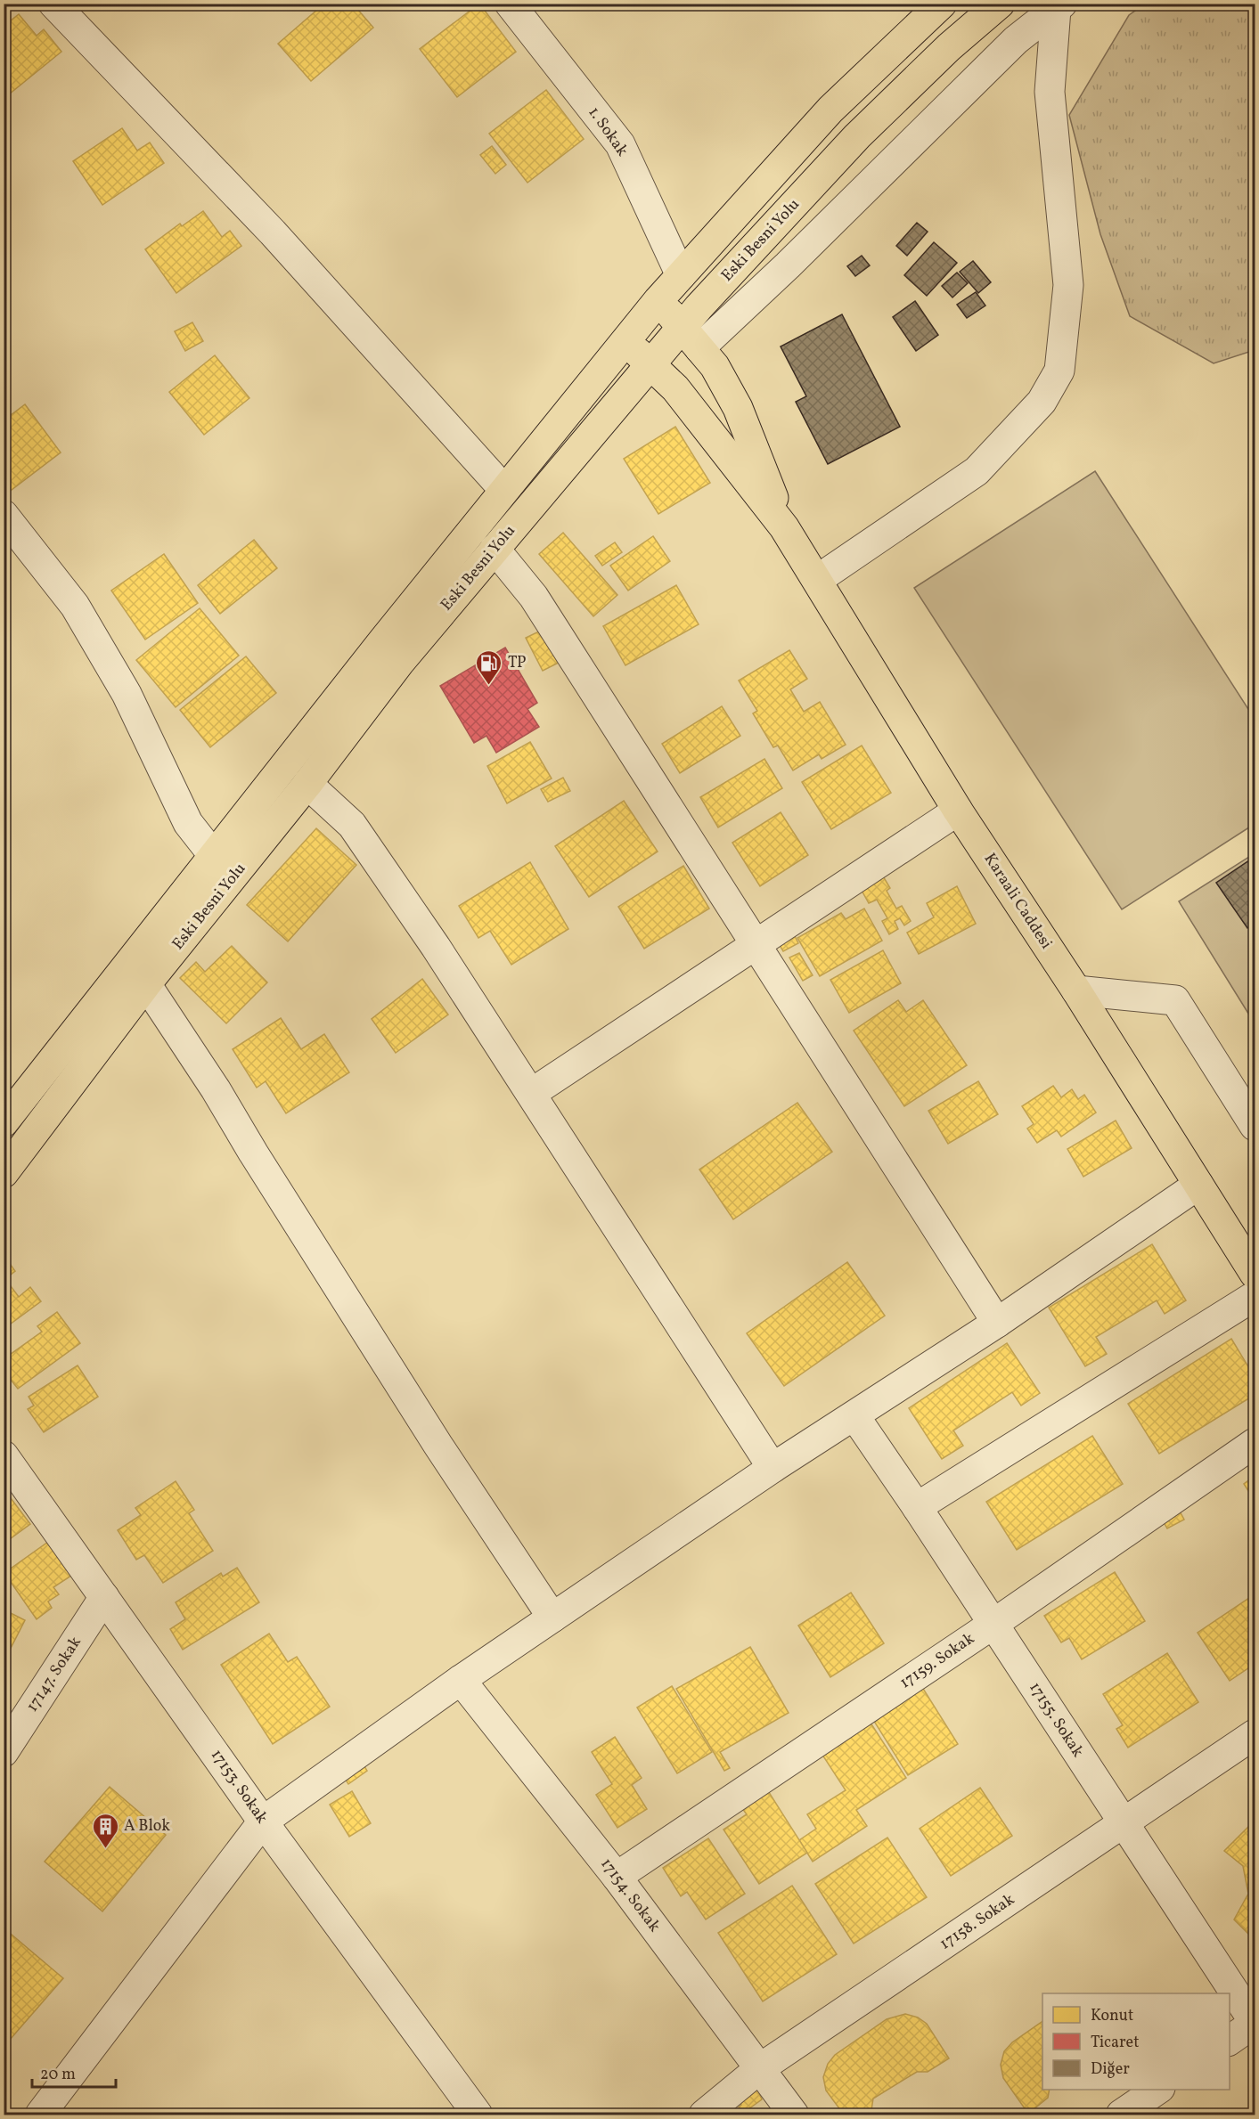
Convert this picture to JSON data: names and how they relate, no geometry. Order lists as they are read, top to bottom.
{
  "streets": {
    "main road": ["Eski Besni Yolu", "Karaali Caddesi"],
    "street": [
      "1. Sokak",
      "17159. Sokak",
      "17147. Sokak",
      "17155. Sokak",
      "17153. Sokak",
      "17154. Sokak",
      "17158. Sokak"
    ]
  },
  "crossings": [
    ["1. Sokak", "Eski Besni Yolu"],
    ["17159. Sokak", "17155. Sokak"],
    ["17159. Sokak", "17154. Sokak"],
    ["17147. Sokak", "17153. Sokak"],
    ["17155. Sokak", "17158. Sokak"],
    ["17154. Sokak", "17158. Sokak"]
  ],
  "places": {
    "fuel station": ["TP"],
    "building": ["A Blok"]
  },
  "legend": ["Konut", "Ticaret", "Diğer"],
  "scale_bar": "20 m"
}
